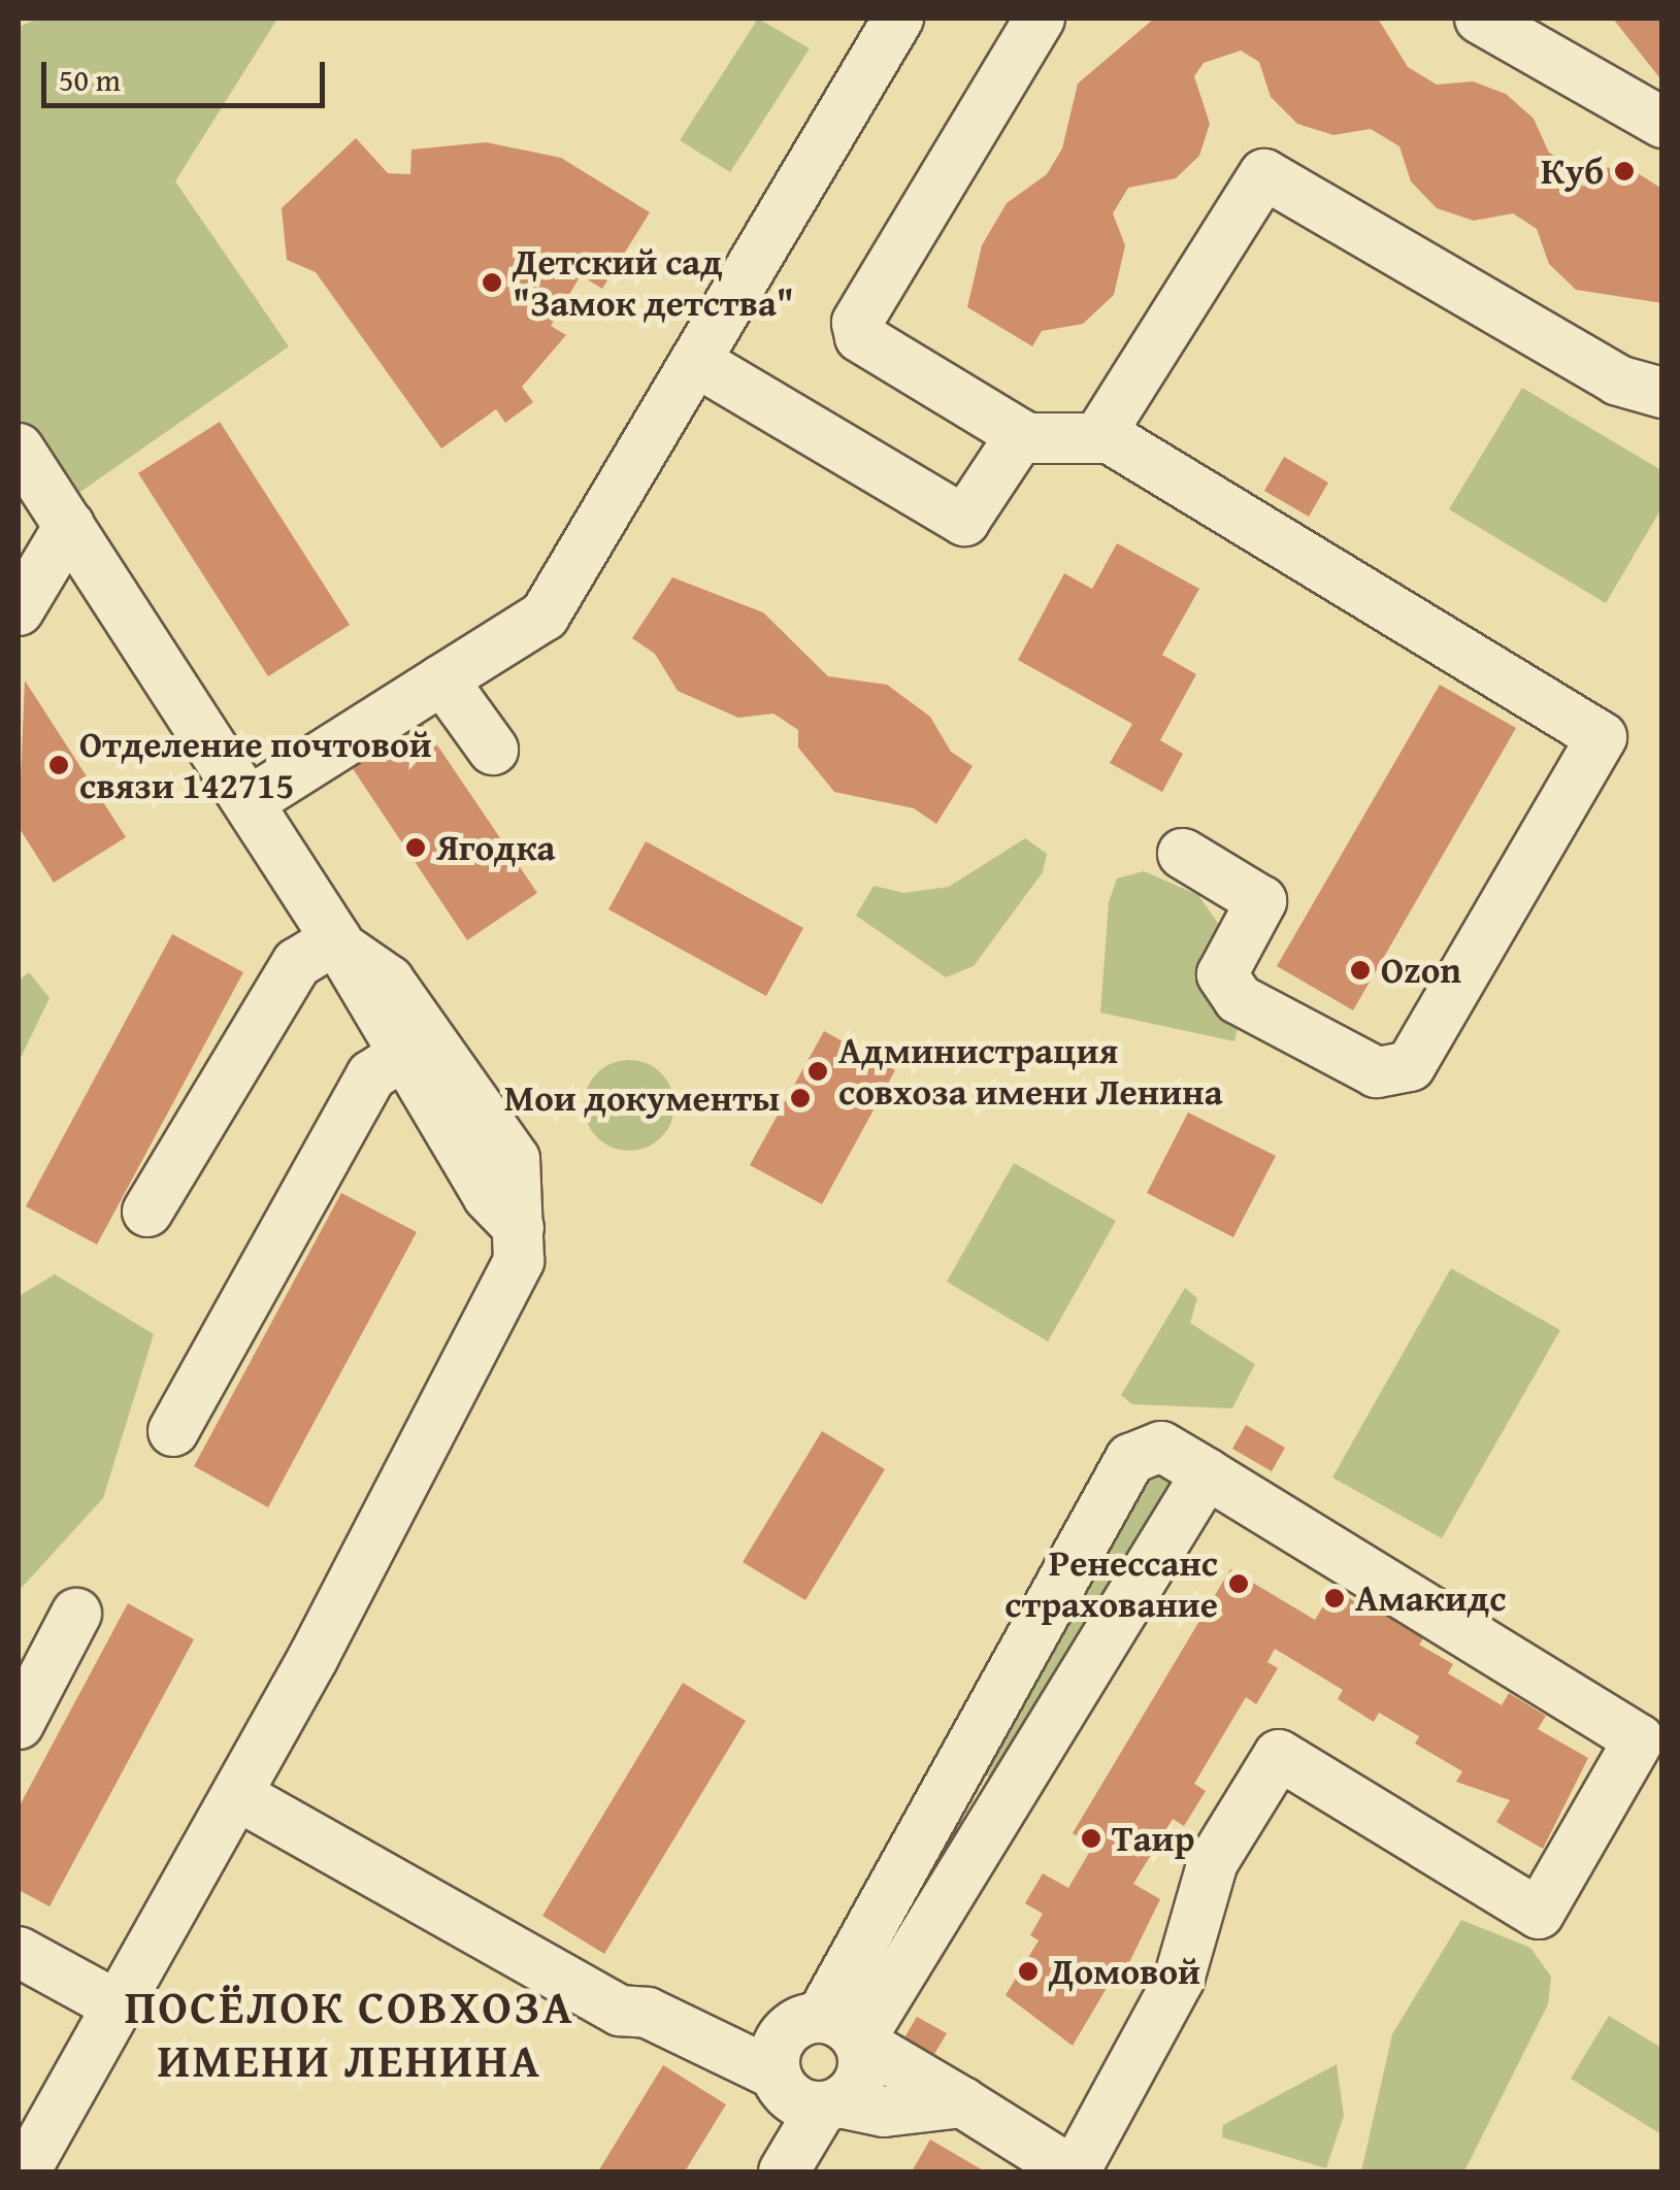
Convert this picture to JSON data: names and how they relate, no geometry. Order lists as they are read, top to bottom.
{
  "districts": ["ПОСЁЛОК СОВХОЗА ИМЕНИ ЛЕНИНА"],
  "places": [
    "Куб",
    "Детский сад \"Замок детства\"",
    "Отделение почтовой связи 142715",
    "Ягодка",
    "Ozon",
    "Администрация совхоза имени Ленина",
    "Мои документы",
    "Ренессанс страхование",
    "Амакидс",
    "Таир",
    "Домовой"
  ],
  "scale_bar": "50 m"
}
